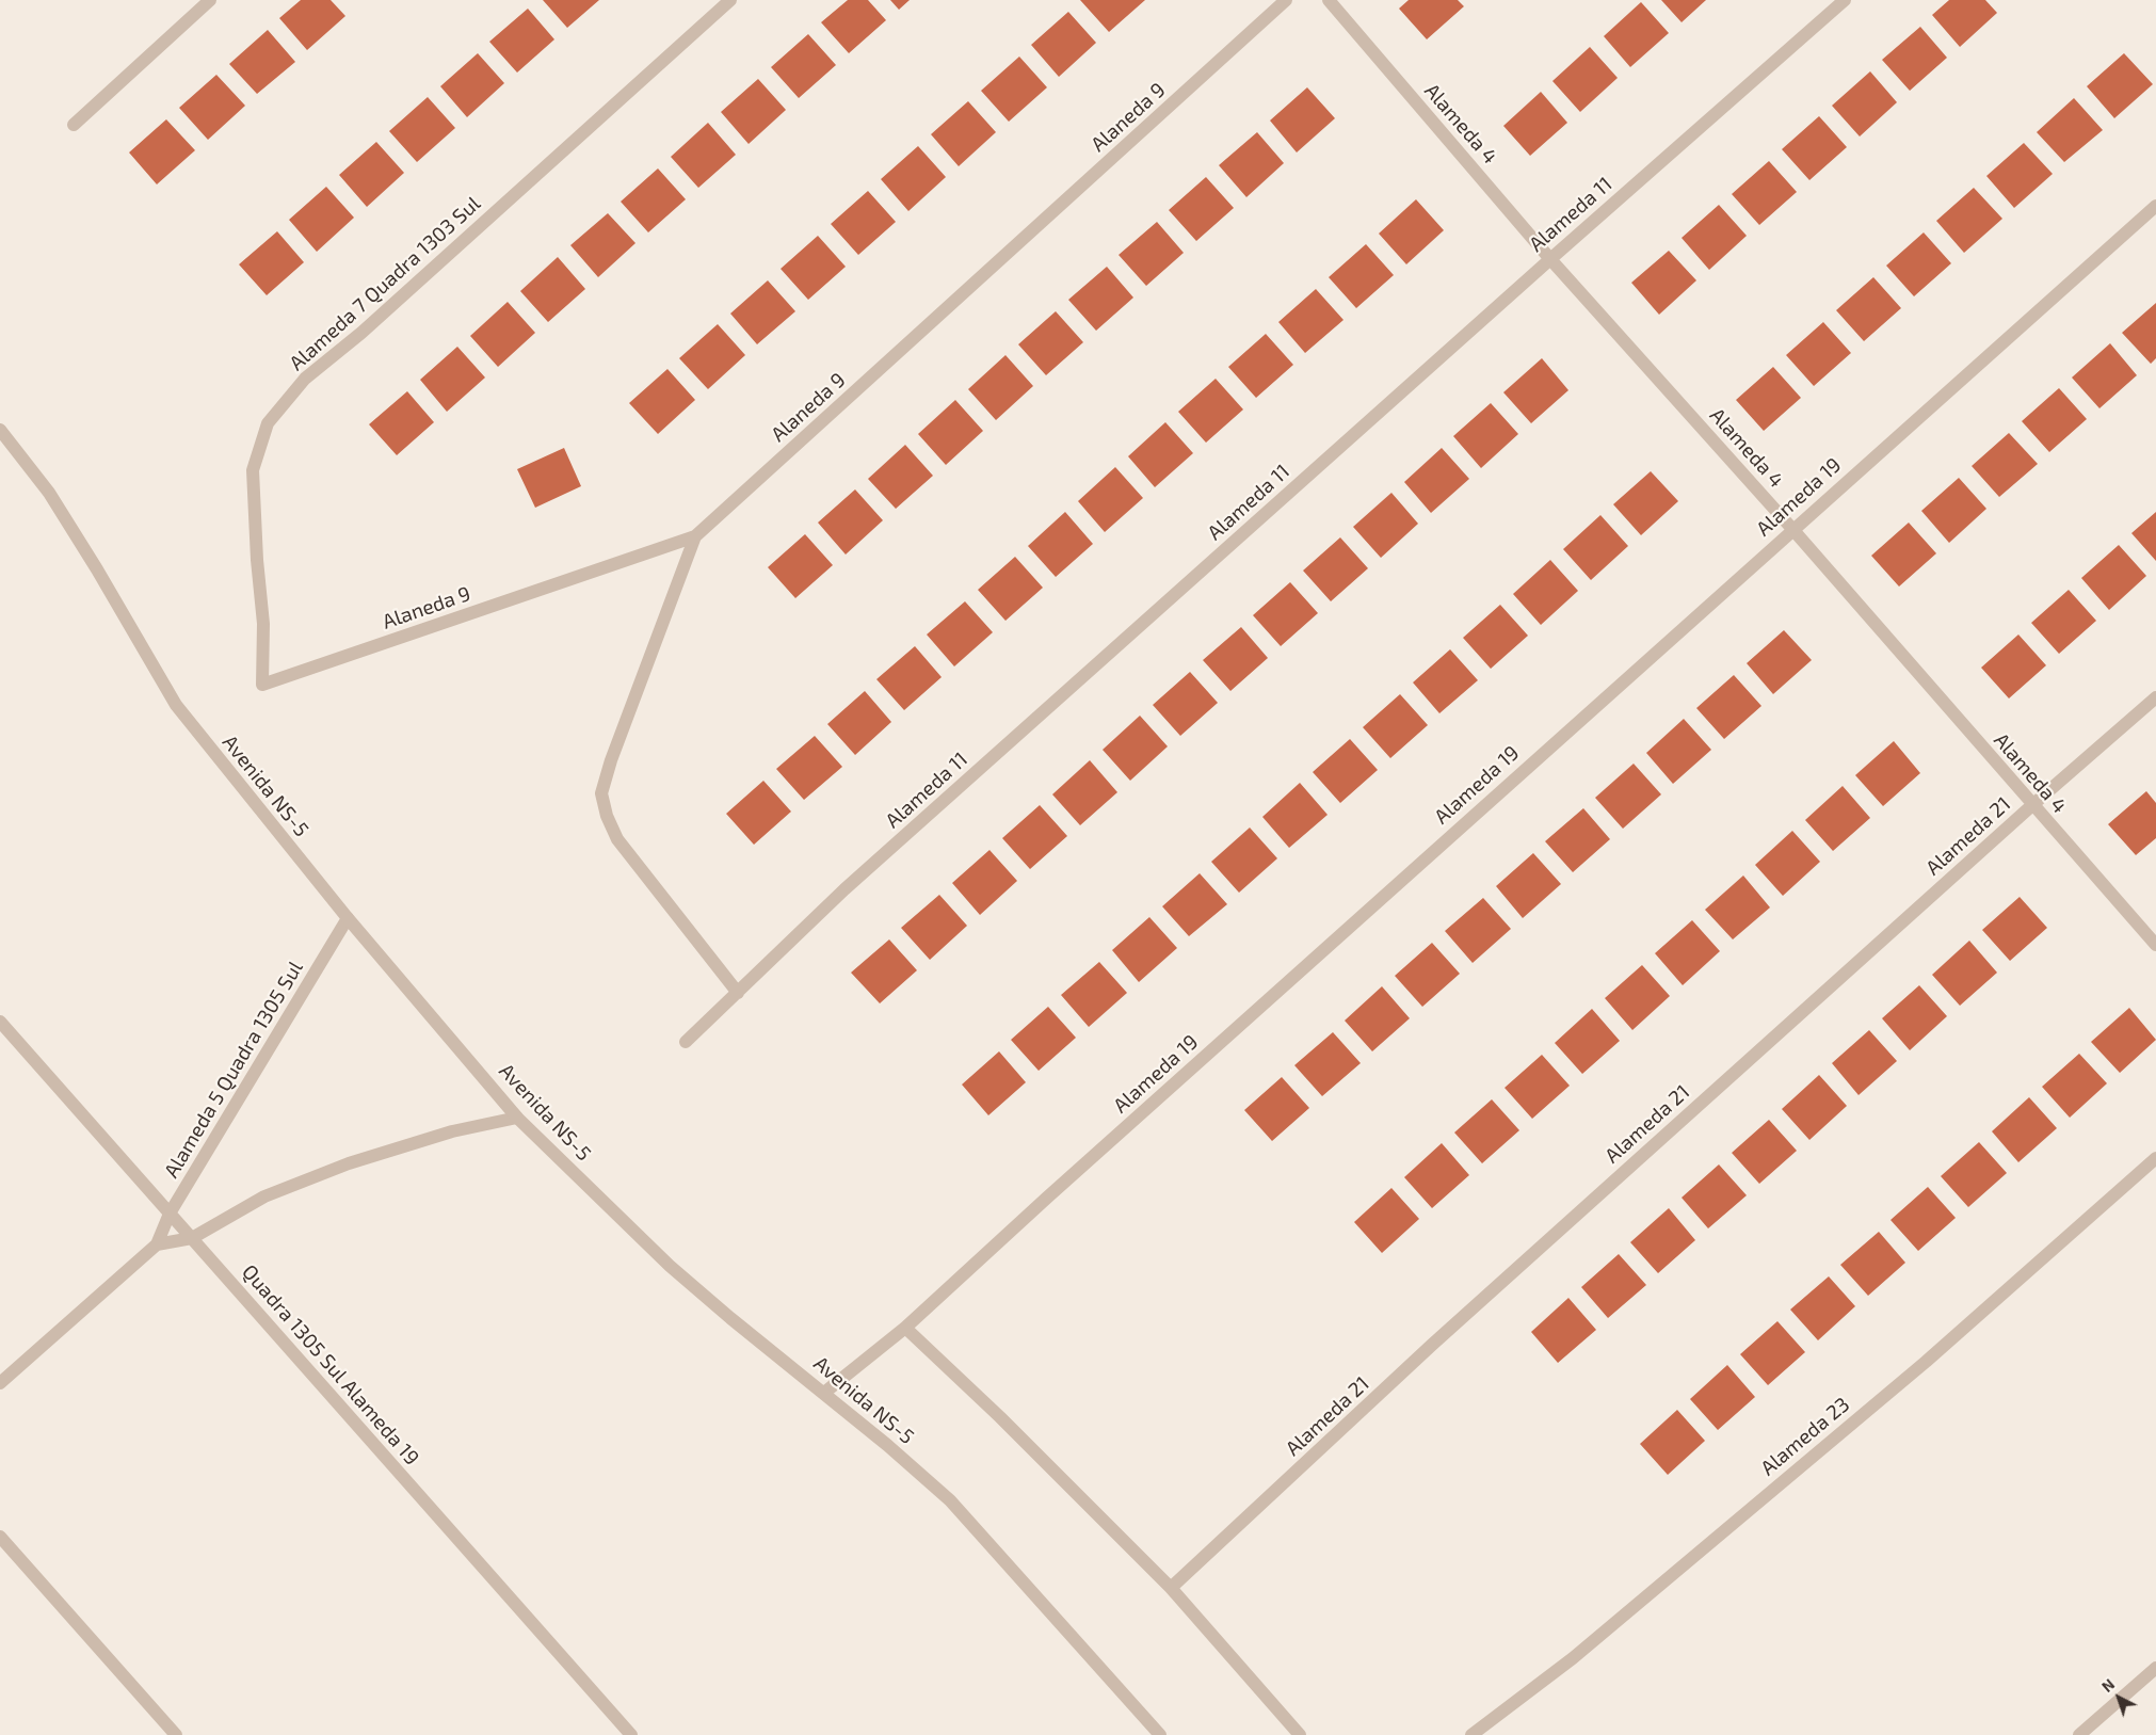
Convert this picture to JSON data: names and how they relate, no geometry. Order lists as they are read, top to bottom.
{
  "streets": {
    "street": [
      "Alaneda 9",
      "Alameda 4",
      "Alameda 11",
      "Alameda 7 Quadra 1303 Sul",
      "Alameda 19",
      "Avenida NS-5",
      "Alameda 21",
      "Alameda 5 Quadra 1305 Sul",
      "Quadra 1305 Sul Alameda 19",
      "Alameda 23"
    ]
  },
  "crossings": [
    ["Alaneda 9", "Alameda 7 Quadra 1303 Sul"],
    ["Alameda 4", "Alameda 11"],
    ["Alameda 4", "Alameda 19"],
    ["Alameda 4", "Alameda 21"],
    ["Alameda 19", "Avenida NS-5"],
    ["Avenida NS-5", "Alameda 5 Quadra 1305 Sul"],
    ["Alameda 5 Quadra 1305 Sul", "Quadra 1305 Sul Alameda 19"]
  ],
  "north": "top left"
}
